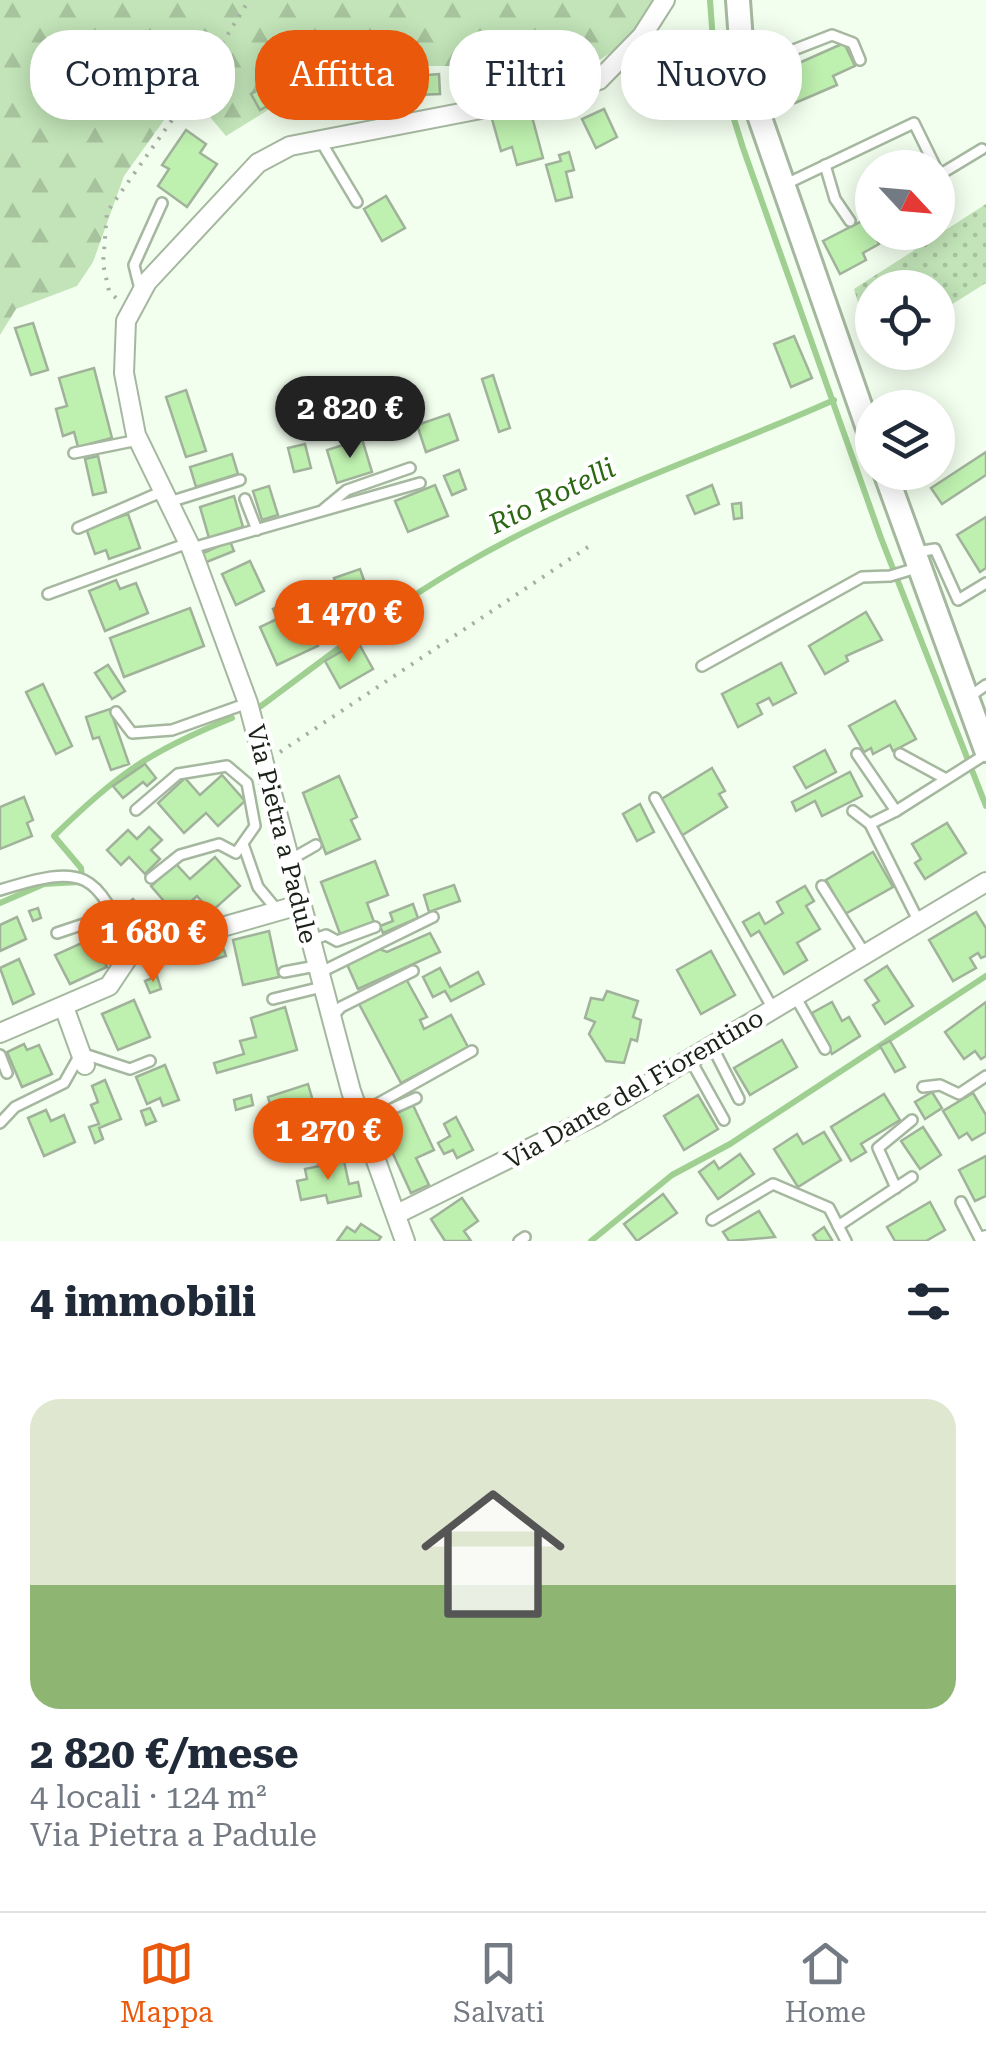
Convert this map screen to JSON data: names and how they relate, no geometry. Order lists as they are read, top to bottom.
{
  "streets": {
    "street": ["Via Pietra a Padule", "Via Dante del Fiorentino"]
  },
  "crossings": [
    ["Via Pietra a Padule", "Via Dante del Fiorentino"]
  ],
  "water": ["Rio Rotelli"],
  "north": "bottom right",
  "page": {
    "chip": [
      "Compra",
      "Affitta",
      "Filtri",
      "Nuovo"
    ],
    "price": [
      "2 820 €",
      "1 470 €",
      "1 680 €",
      "1 270 €"
    ],
    "heading": "4 immobili",
    "list": [
      {
        "name": "2 820 €/mese",
        "note": "4 locali · 124 m² · Via Pietra a Padule"
      }
    ],
    "tabs": ["Mappa", "Salvati", "Home"]
  }
}
